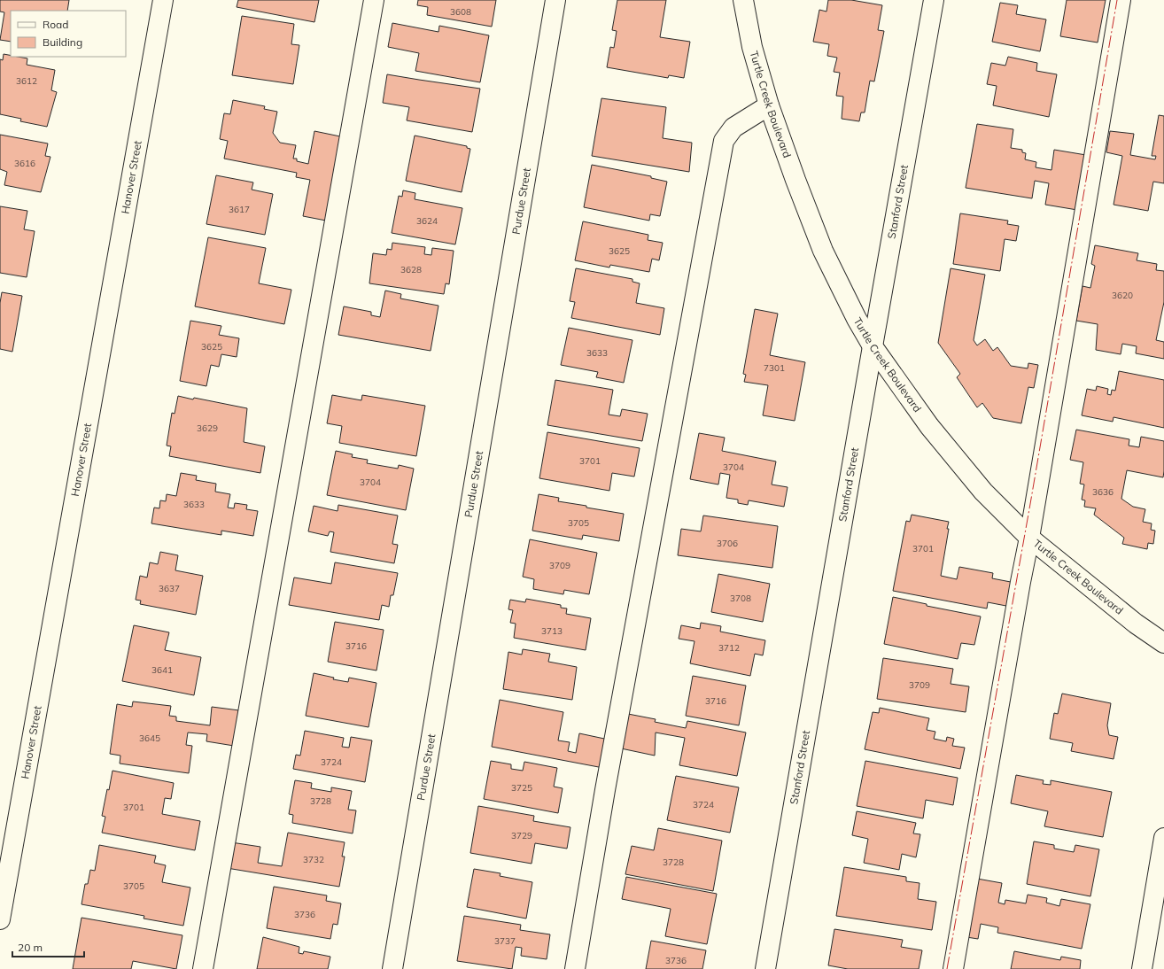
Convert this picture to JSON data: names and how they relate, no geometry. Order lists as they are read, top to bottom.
{
  "streets": {
    "street": [
      "Turtle Creek Boulevard",
      "Hanover Street",
      "Purdue Street",
      "Stanford Street"
    ]
  },
  "crossings": [
    ["Turtle Creek Boulevard", "Stanford Street"]
  ],
  "house_numbers": [
    "3608",
    "3612",
    "3616",
    "3617",
    "3624",
    "3625",
    "3628",
    "3620",
    "3625",
    "3633",
    "7301",
    "3629",
    "3701",
    "3704",
    "3704",
    "3636",
    "3633",
    "3705",
    "3706",
    "3701",
    "3709",
    "3637",
    "3708",
    "3713",
    "3716",
    "3712",
    "3641",
    "3709",
    "3716",
    "3645",
    "3724",
    "3725",
    "3728",
    "3724",
    "3701",
    "3729",
    "3732",
    "3728",
    "3705",
    "3736",
    "3737",
    "3736"
  ],
  "legend": ["Road", "Building"],
  "scale_bar": "20 m"
}
